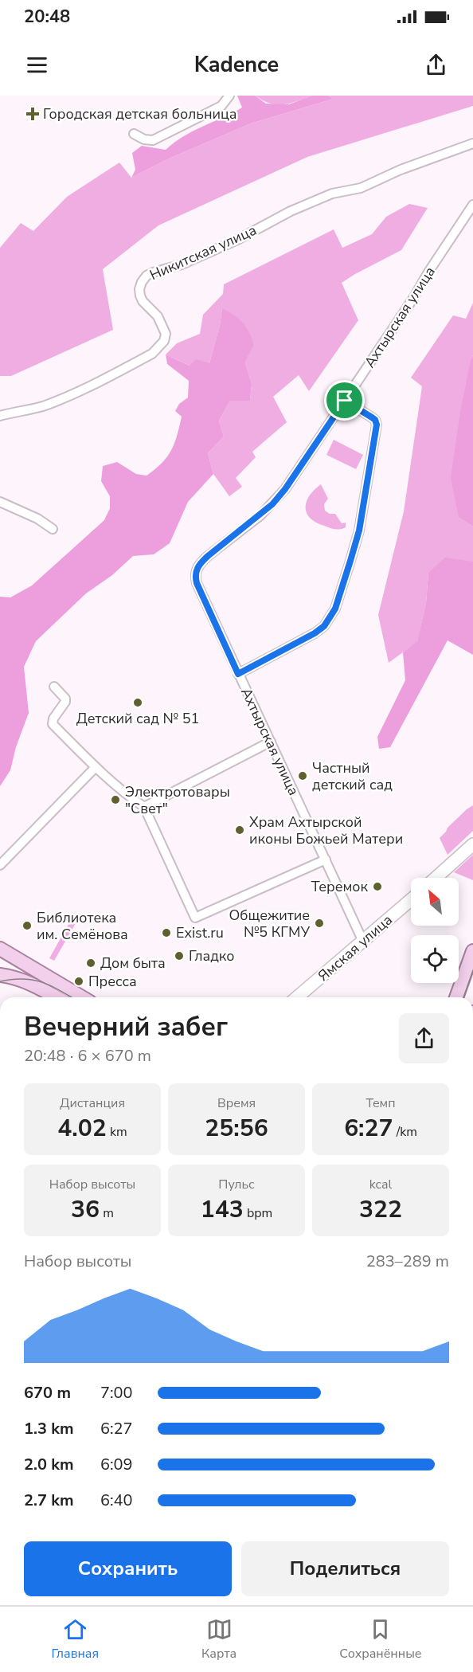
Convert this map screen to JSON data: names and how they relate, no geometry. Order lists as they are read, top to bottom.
{
  "streets": {
    "main road": ["Ямская улица"],
    "street": ["Никитская улица", "Ахтырская улица"]
  },
  "crossings": [
    ["Ахтырская улица", "Ямская улица"]
  ],
  "places": {
    "health": ["Городская детская больница"],
    "other": [
      "Детский сад № 51",
      "Частный детский сад",
      "Электротовары \"Свет\"",
      "Храм Ахтырской иконы Божьей Матери",
      "Теремок",
      "Общежитие №5 КГМУ",
      "Библиотека им. Семёнова",
      "Exist.ru",
      "Гладко",
      "Дом быта",
      "Пресса"
    ]
  },
  "north": "top left",
  "page": {
    "status": "20:48",
    "header": "Kadence",
    "heading": ["Вечерний забег", "20:48 · 6 × 670 m"],
    "stats": [
      ["Дистанция", "4.02 km"],
      ["Время", "25:56"],
      ["Темп", "6:27 /km"],
      ["Набор высоты", "36 m"],
      ["Пульс", "143 bpm"],
      ["kcal", "322"]
    ],
    "chart": ["Набор высоты", "283–289 m"],
    "list": [
      {
        "name": "670 m",
        "note": "7:00"
      },
      {
        "name": "1.3 km",
        "note": "6:27"
      },
      {
        "name": "2.0 km",
        "note": "6:09"
      },
      {
        "name": "2.7 km",
        "note": "6:40"
      }
    ],
    "buttons": ["Сохранить", "Поделиться"],
    "tabs": ["Главная", "Карта", "Сохранённые"]
  }
}
